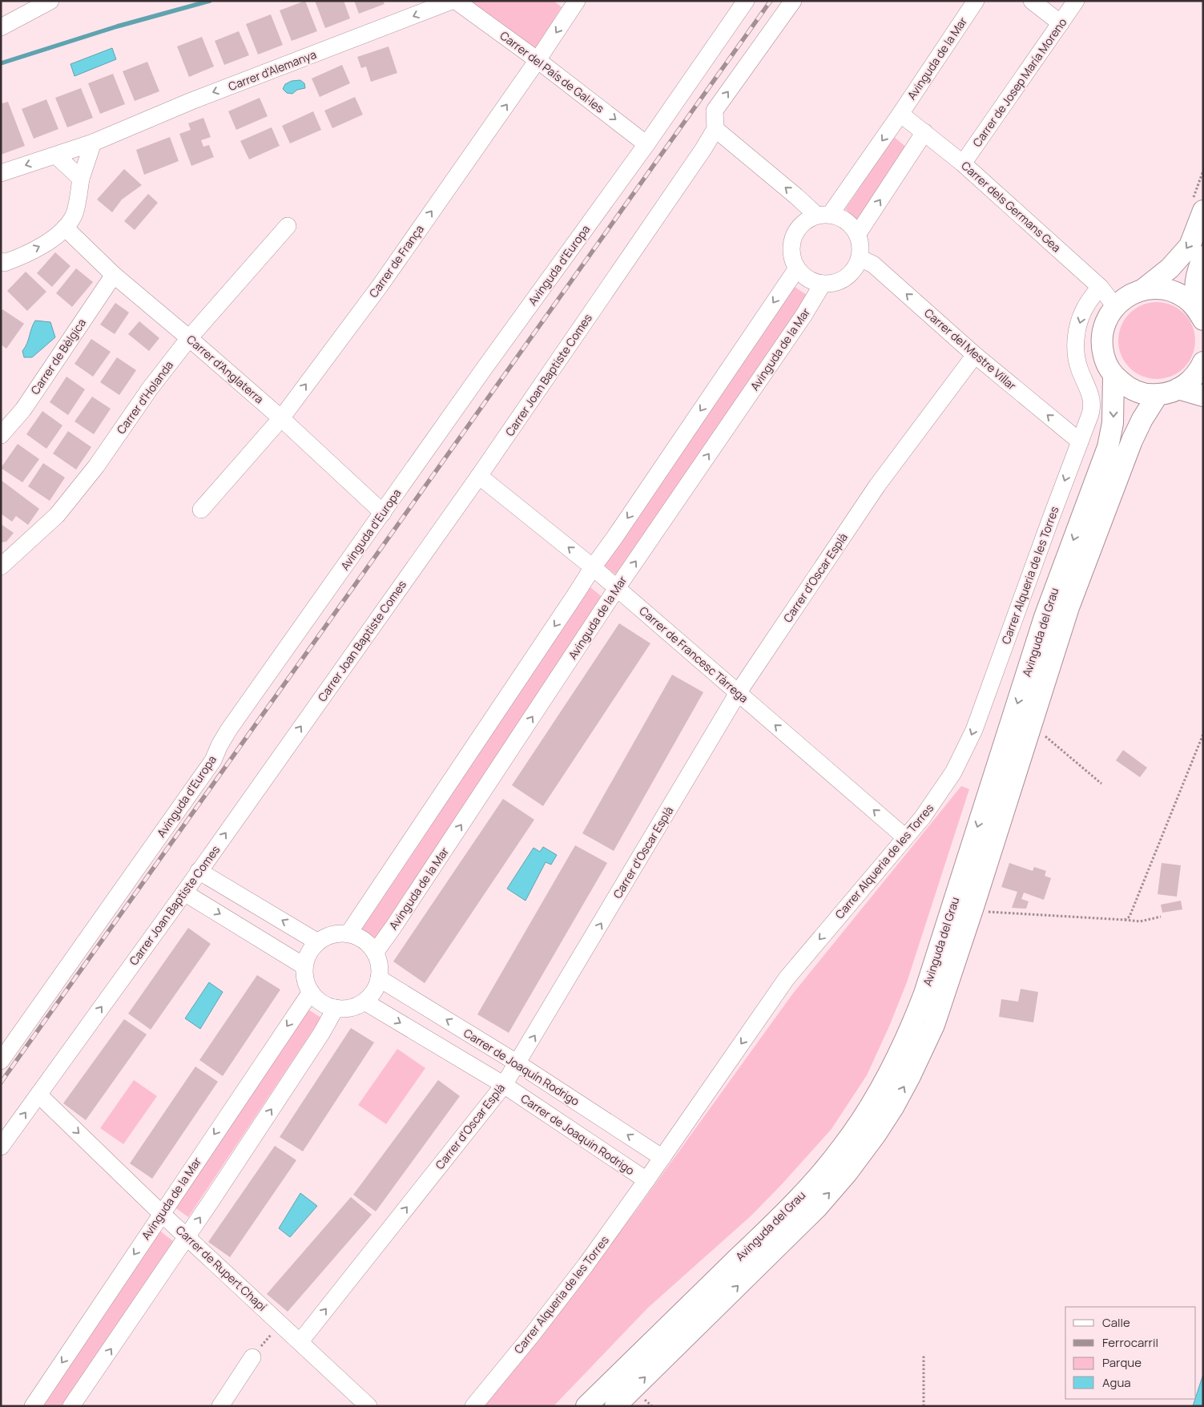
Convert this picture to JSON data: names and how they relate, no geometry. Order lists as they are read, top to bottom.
{
  "streets": {
    "main road": ["Avinguda del Grau"],
    "street": [
      "Avinguda de la Mar",
      "Carrer d'Alemanya",
      "Carrer del País de Gal·les",
      "Carrer de Josep María Moreno",
      "Carrer dels Germans Gea",
      "Carrer de França",
      "Avinguda d'Europa",
      "Carrer del Mestre Villar",
      "Carrer de Bèlgica",
      "Carrer d'Anglaterra",
      "Carrer Joan Baptiste Comes",
      "Carrer d'Holanda",
      "Carrer Alqueria de les Torres",
      "Carrer d'Oscar Esplà",
      "Carrer de Francesc Tàrrega",
      "Carrer de Joaquín Rodrigo",
      "Carrer de Joaquin Rodrigo",
      "Carrer de Rupert Chapí"
    ]
  },
  "crossings": [
    ["Avinguda de la Mar", "Carrer dels Germans Gea"],
    ["Avinguda de la Mar", "Carrer del Mestre Villar"],
    ["Avinguda de la Mar", "Carrer de Francesc Tàrrega"],
    ["Avinguda de la Mar", "Carrer de Joaquín Rodrigo"],
    ["Avinguda de la Mar", "Carrer de Joaquin Rodrigo"],
    ["Avinguda de la Mar", "Carrer de Rupert Chapí"],
    ["Carrer del País de Gal·les", "Carrer de França"],
    ["Carrer del País de Gal·les", "Avinguda d'Europa"],
    ["Carrer de Josep María Moreno", "Carrer dels Germans Gea"],
    ["Carrer de França", "Carrer d'Anglaterra"],
    ["Avinguda d'Europa", "Carrer d'Anglaterra"],
    ["Carrer del Mestre Villar", "Carrer Alqueria de les Torres"],
    ["Carrer del Mestre Villar", "Carrer d'Oscar Esplà"],
    ["Carrer de Bèlgica", "Carrer d'Anglaterra"],
    ["Carrer d'Anglaterra", "Carrer d'Holanda"],
    ["Carrer Joan Baptiste Comes", "Carrer de Francesc Tàrrega"],
    ["Carrer Joan Baptiste Comes", "Carrer de Rupert Chapí"],
    ["Carrer Alqueria de les Torres", "Carrer de Francesc Tàrrega"],
    ["Carrer Alqueria de les Torres", "Carrer de Joaquín Rodrigo"],
    ["Carrer Alqueria de les Torres", "Carrer de Joaquin Rodrigo"],
    ["Carrer d'Oscar Esplà", "Carrer de Francesc Tàrrega"],
    ["Carrer d'Oscar Esplà", "Carrer de Joaquín Rodrigo"],
    ["Carrer d'Oscar Esplà", "Carrer de Joaquin Rodrigo"],
    ["Carrer d'Oscar Esplà", "Carrer de Rupert Chapí"],
    ["Carrer de Joaquín Rodrigo", "Carrer de Joaquin Rodrigo"]
  ],
  "one_way": [
    "Carrer d'Alemanya",
    "Carrer del País de Gal·les",
    "Carrer del Mestre Villar",
    "Carrer Alqueria de les Torres",
    "Carrer d'Oscar Esplà",
    "Carrer de Francesc Tàrrega",
    "Carrer de Joaquín Rodrigo",
    "Carrer de Joaquin Rodrigo",
    "Carrer de Rupert Chapí"
  ],
  "legend": [
    "Calle",
    "Ferrocarril",
    "Parque",
    "Agua"
  ]
}
